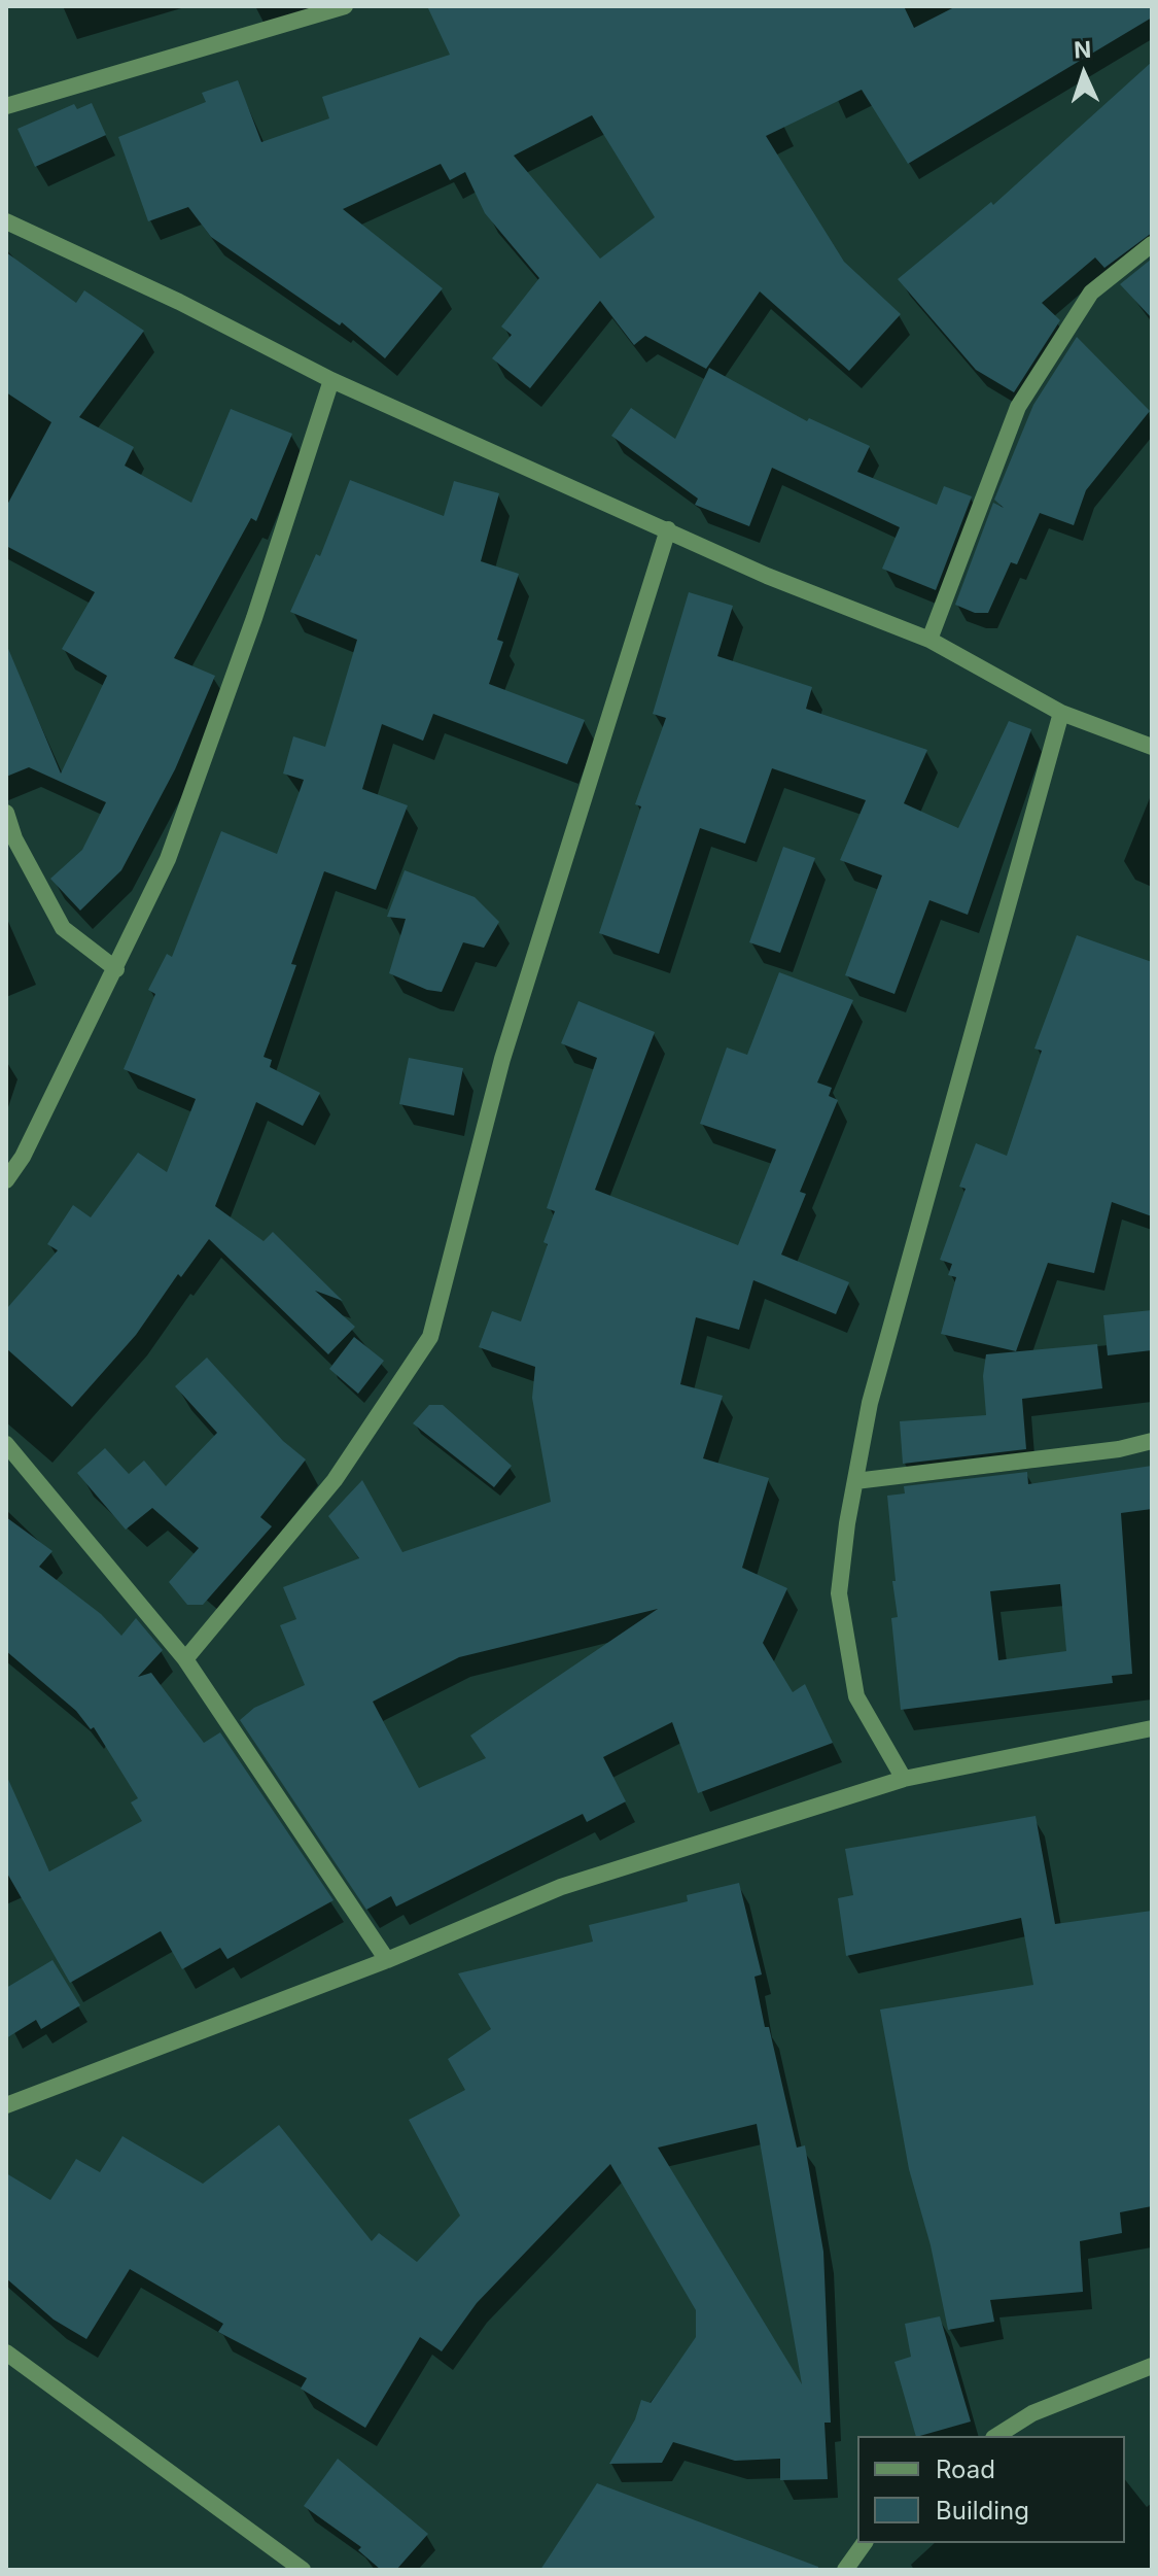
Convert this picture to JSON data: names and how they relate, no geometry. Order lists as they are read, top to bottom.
{
  "legend": ["Road", "Building"],
  "north": "top"
}
